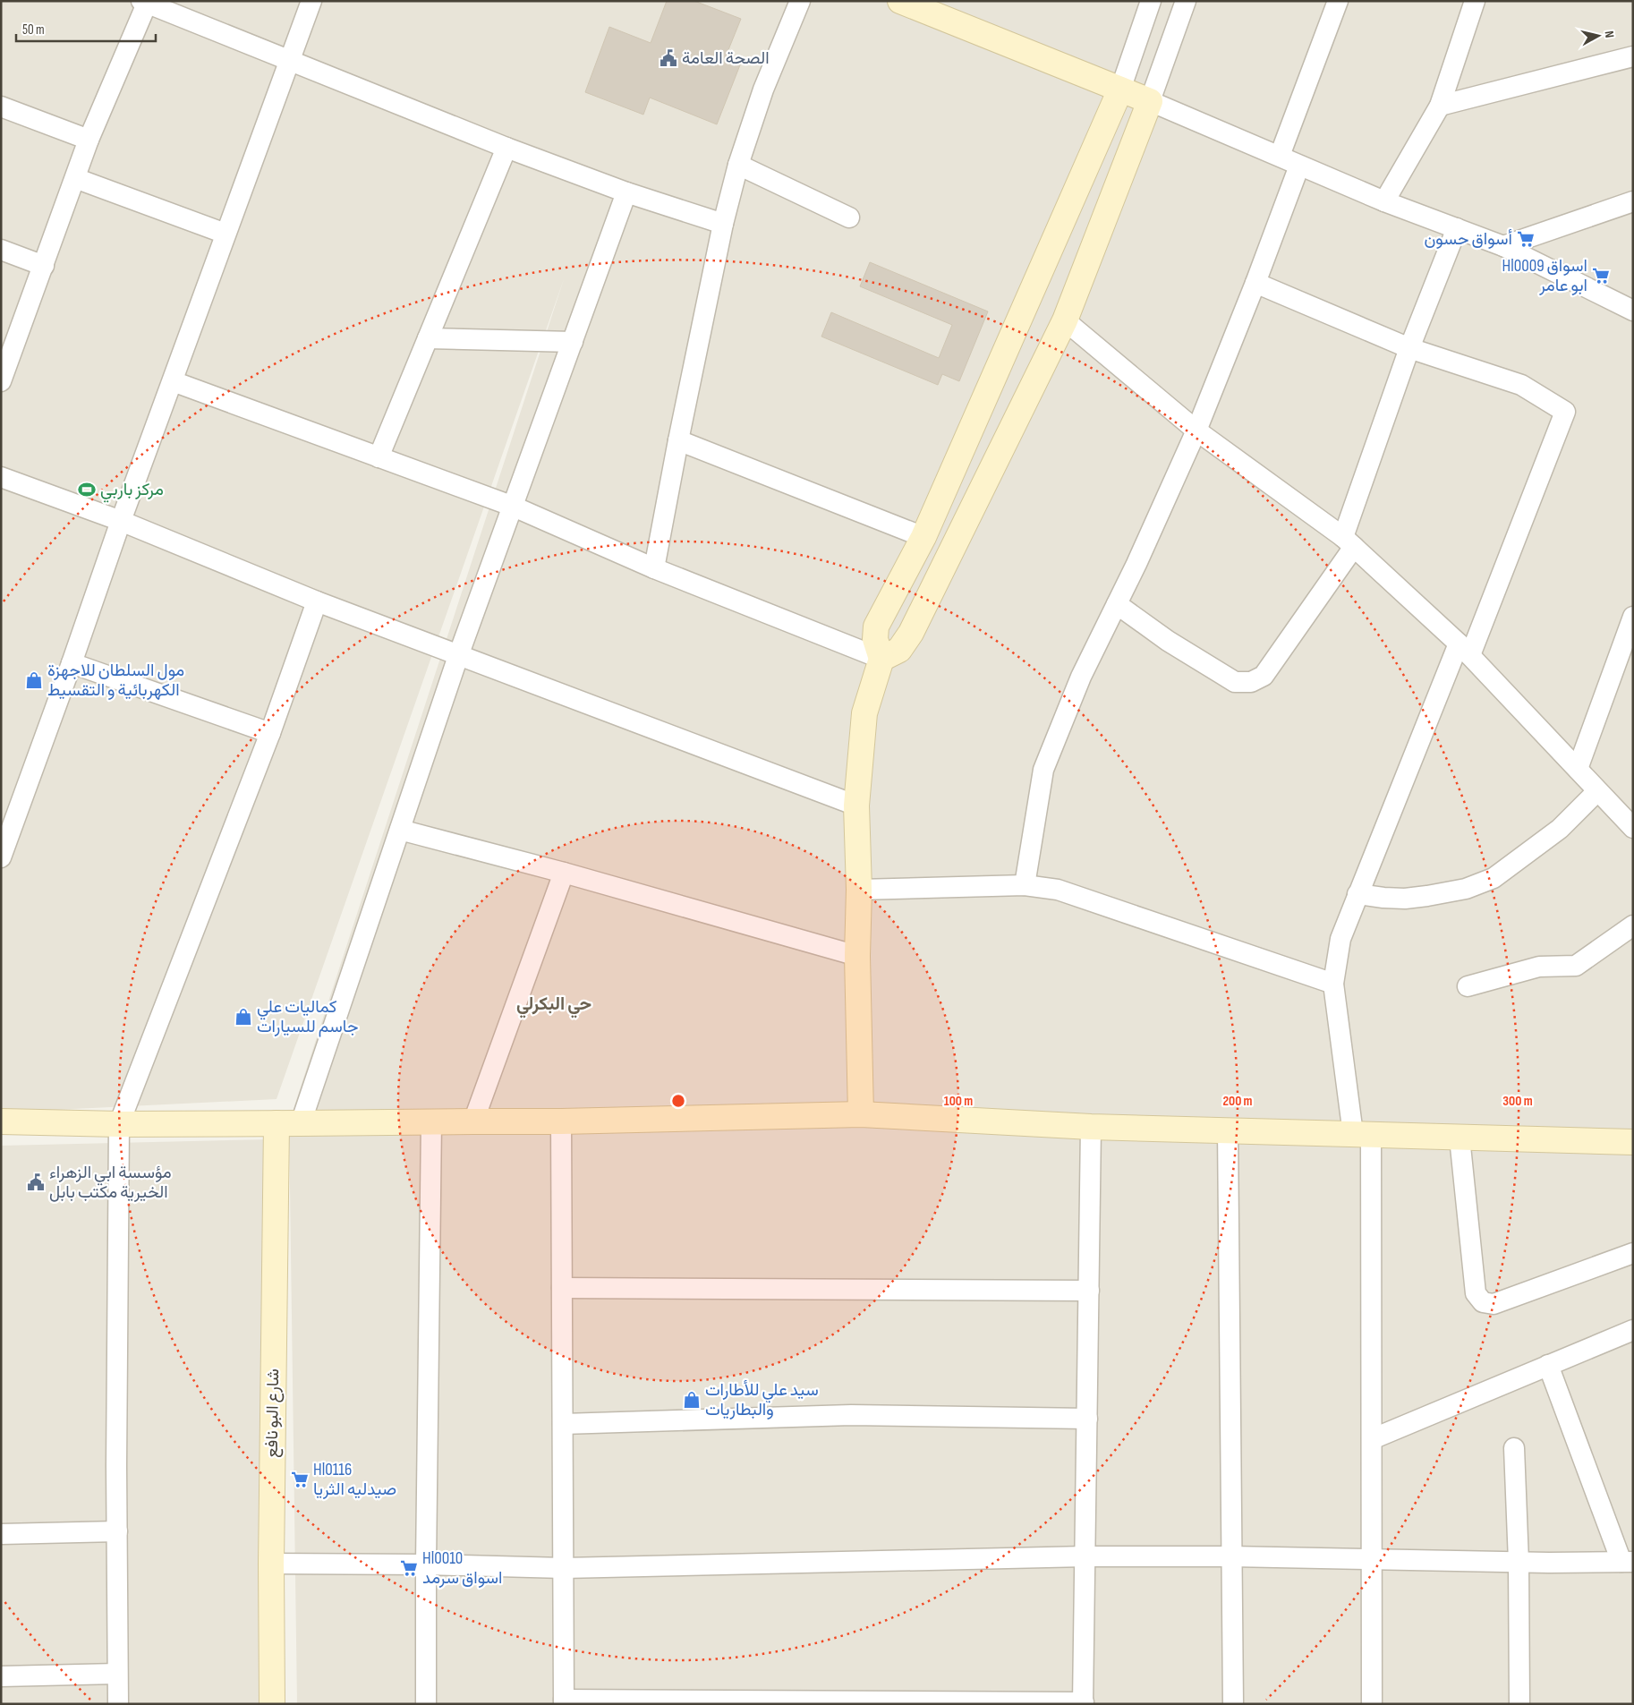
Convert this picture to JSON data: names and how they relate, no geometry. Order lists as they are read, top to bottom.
{
  "streets": {
    "street": ["شارع البو نافع"]
  },
  "districts": ["حي البكرلي"],
  "places": {
    "public building": ["الصحة العامة", "مؤسسة ابي الزهراء الخيرية مكتب بابل"],
    "supermarket": [
      "أسواق حسون",
      "Hl0009 اسواق ابو عامر",
      "Hl0116 صيدليه الثريا",
      "Hl0010 اسواق سرمد"
    ],
    "sports": ["مركز باربي"],
    "shop": ["مول السلطان للاجهزة الكهربائية و التقسيط", "كماليات علي جاسم للسيارات", "سيد علي للأطارات والبطاريات"]
  },
  "scale_bar": "50 m",
  "north": "right",
  "rings": ["100 m", "200 m", "300 m"]
}
